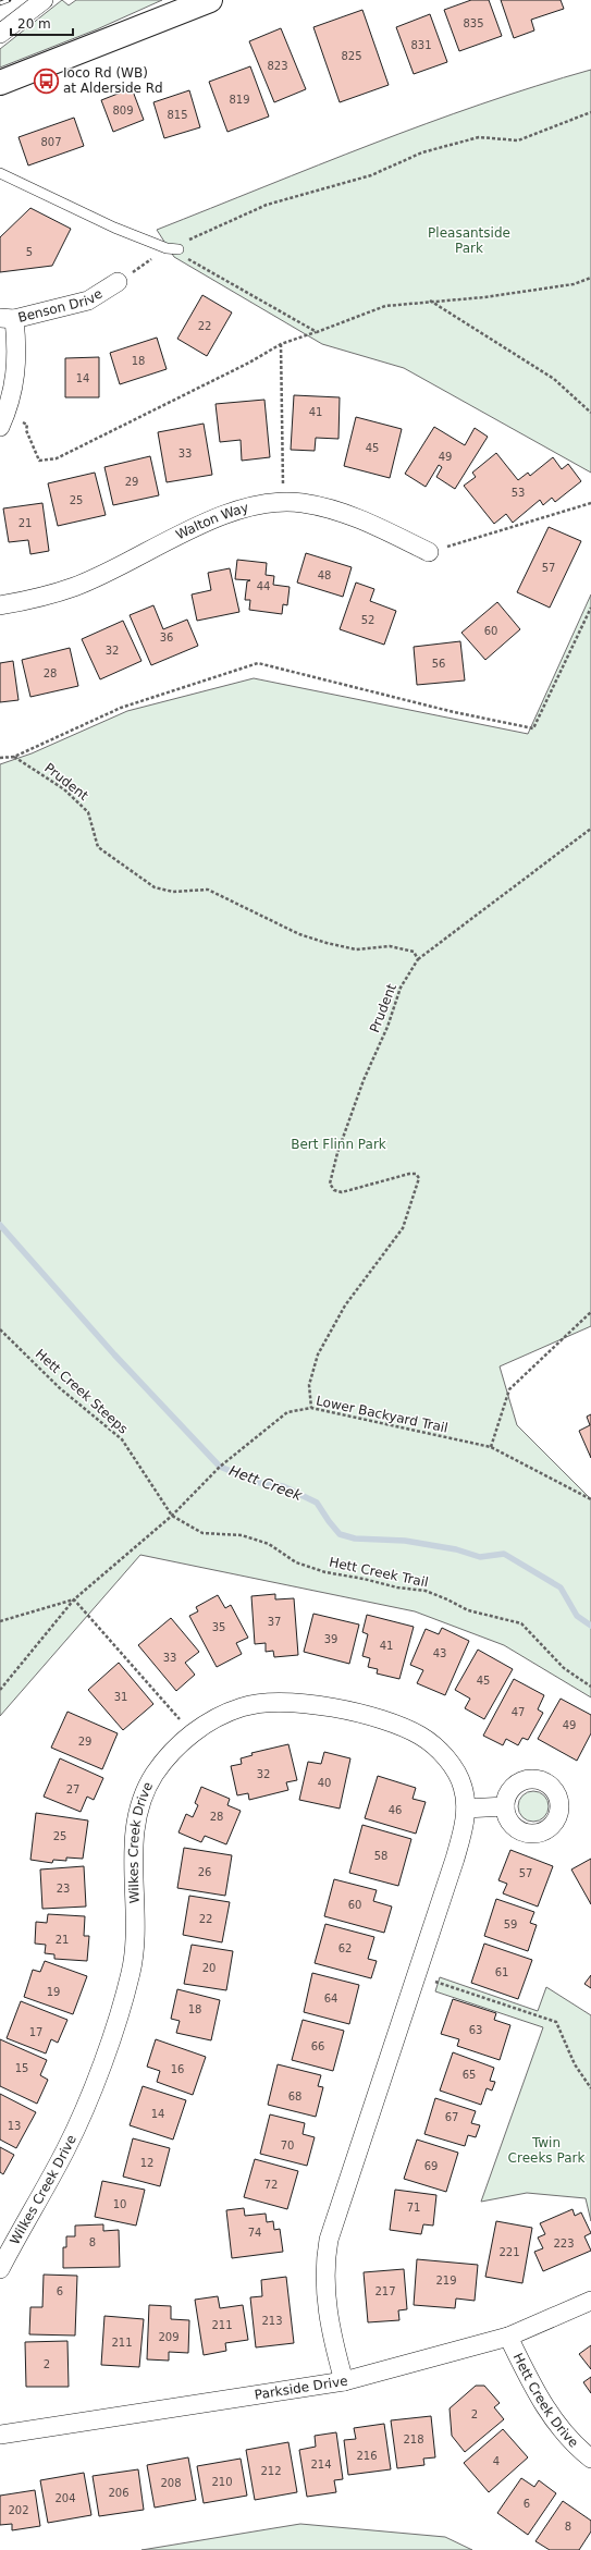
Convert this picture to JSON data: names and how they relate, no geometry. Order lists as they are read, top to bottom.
{
  "streets": {
    "street": [
      "Benson Drive",
      "Walton Way",
      "Wilkes Creek Drive",
      "Parkside Drive",
      "Hett Creek Drive"
    ],
    "path": [
      "Prudent",
      "Hett Creek Steeps",
      "Lower Backyard Trail",
      "Hett Creek Trail"
    ]
  },
  "crossings": [
    ["Prudent", "Lower Backyard Trail"],
    ["Hett Creek Steeps", "Lower Backyard Trail"],
    ["Hett Creek Steeps", "Hett Creek Trail"],
    ["Lower Backyard Trail", "Hett Creek Trail"],
    ["Wilkes Creek Drive", "Parkside Drive"],
    ["Parkside Drive", "Hett Creek Drive"]
  ],
  "water": ["Hett Creek"],
  "parks": ["Pleasantside Park", "Bert Flinn Park", "Twin Creeks Park"],
  "places": {
    "bus stop": ["Ioco Rd (WB) at Alderside Rd"]
  },
  "house_numbers": [
    "835",
    "831",
    "825",
    "823",
    "819",
    "809",
    "815",
    "807",
    "5",
    "22",
    "18",
    "14",
    "41",
    "45",
    "33",
    "49",
    "29",
    "53",
    "25",
    "21",
    "57",
    "48",
    "44",
    "52",
    "60",
    "36",
    "32",
    "56",
    "28",
    "37",
    "35",
    "39",
    "41",
    "43",
    "33",
    "45",
    "31",
    "47",
    "49",
    "29",
    "32",
    "40",
    "27",
    "46",
    "28",
    "25",
    "58",
    "26",
    "57",
    "23",
    "60",
    "22",
    "59",
    "21",
    "62",
    "20",
    "61",
    "19",
    "64",
    "18",
    "63",
    "17",
    "66",
    "15",
    "16",
    "65",
    "68",
    "14",
    "67",
    "13",
    "70",
    "12",
    "69",
    "72",
    "10",
    "71",
    "74",
    "8",
    "223",
    "221",
    "219",
    "6",
    "217",
    "213",
    "211",
    "209",
    "211",
    "2",
    "2",
    "218",
    "216",
    "4",
    "214",
    "212",
    "210",
    "208",
    "206",
    "204",
    "6",
    "202",
    "8"
  ],
  "scale_bar": "20 m"
}
